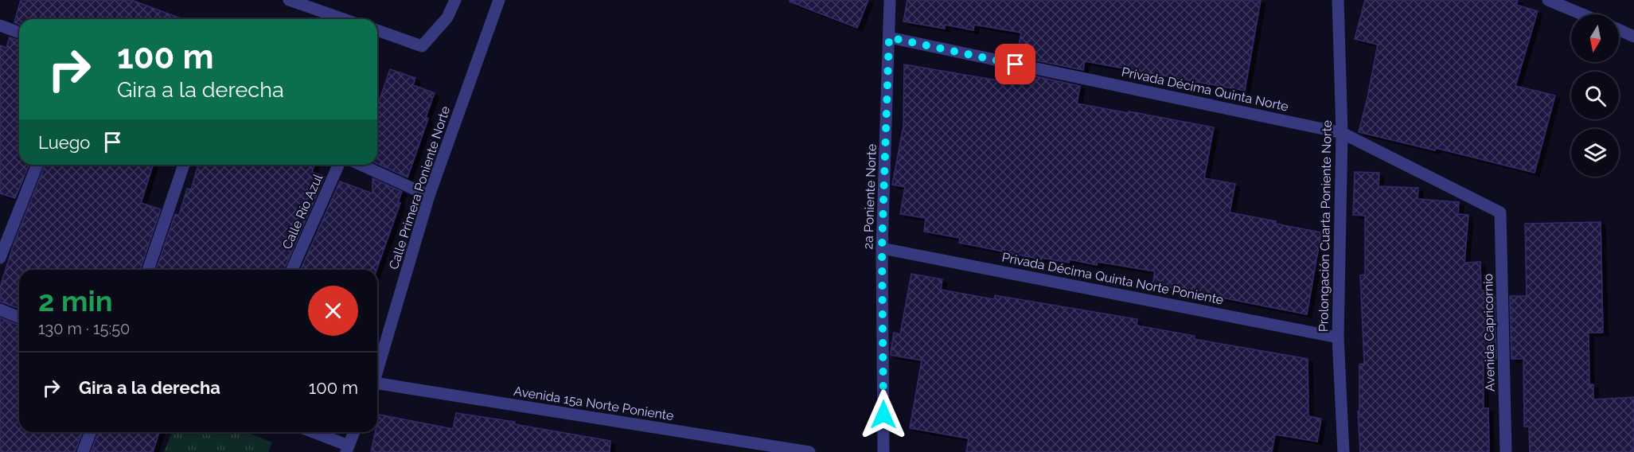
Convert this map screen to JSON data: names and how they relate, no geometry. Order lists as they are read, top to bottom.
{
  "streets": {
    "street": [
      "Privada Décima Quinta Norte",
      "Calle Primera Poniente Norte",
      "2a Poniente Norte",
      "Calle Río Azul",
      "Prolongación Cuarta Poniente Norte",
      "Privada Décima Quinta Norte Poniente",
      "Avenida Capricornio",
      "Avenida 15a Norte Poniente"
    ]
  },
  "crossings": [
    ["Privada Décima Quinta Norte", "2a Poniente Norte"],
    ["Privada Décima Quinta Norte", "Prolongación Cuarta Poniente Norte"],
    ["Privada Décima Quinta Norte", "Avenida Capricornio"],
    ["2a Poniente Norte", "Privada Décima Quinta Norte Poniente"],
    ["Prolongación Cuarta Poniente Norte", "Privada Décima Quinta Norte Poniente"]
  ],
  "north": "bottom",
  "page": {
    "turn": ["100 m", "Gira a la derecha"],
    "then": "Luego",
    "heading": ["2 min", "130 m · 15:50"],
    "list": [
      {
        "name": "Gira a la derecha",
        "value": "100 m"
      }
    ]
  }
}
